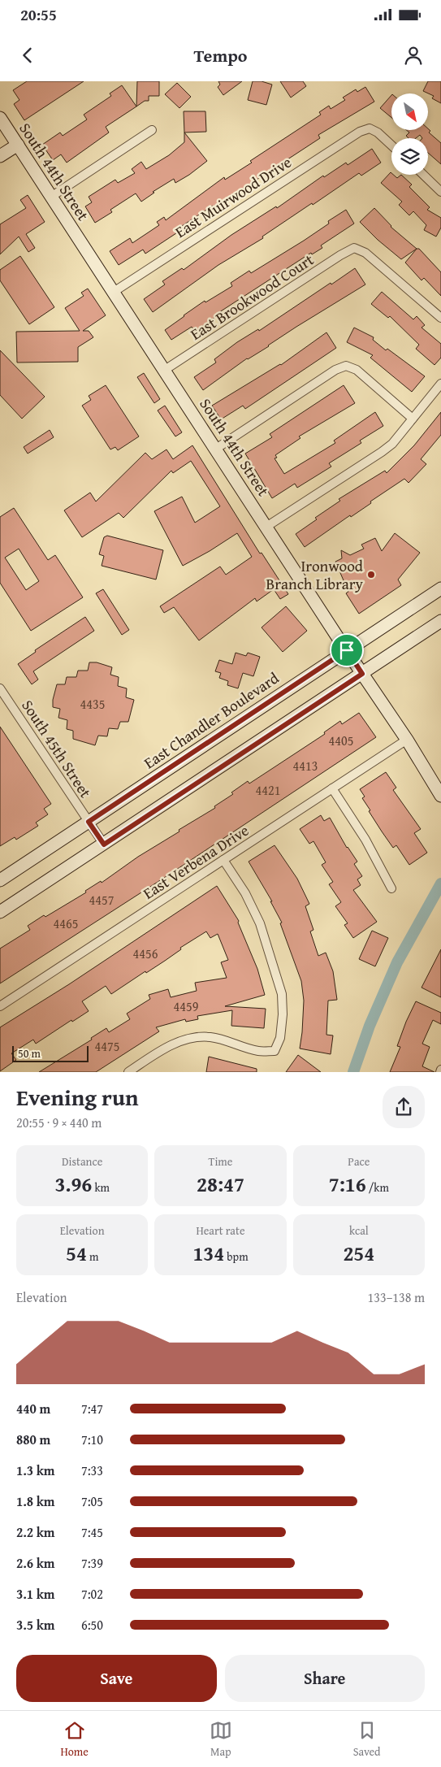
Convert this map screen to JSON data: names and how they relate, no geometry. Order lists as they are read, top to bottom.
{
  "streets": {
    "main road": ["South 44th Street", "East Chandler Boulevard"],
    "street": [
      "East Muirwood Drive",
      "East Brookwood Court",
      "South 45th Street",
      "East Verbena Drive"
    ]
  },
  "crossings": [
    ["South 44th Street", "East Muirwood Drive"],
    ["South 44th Street", "East Brookwood Court"],
    ["South 44th Street", "East Chandler Boulevard"],
    ["South 44th Street", "East Verbena Drive"],
    ["East Chandler Boulevard", "South 45th Street"]
  ],
  "places": ["Ironwood Branch Library"],
  "house_numbers": [
    "4435",
    "4405",
    "4413",
    "4421",
    "4457",
    "4465",
    "4456",
    "4459",
    "4475"
  ],
  "scale_bar": "50 m",
  "north": "bottom right",
  "page": {
    "status": "20:55",
    "header": "Tempo",
    "scale": "50 m",
    "heading": ["Evening run", "20:55 · 9 × 440 m"],
    "stats": [
      ["Distance", "3.96 km"],
      ["Time", "28:47"],
      ["Pace", "7:16 /km"],
      ["Elevation", "54 m"],
      ["Heart rate", "134 bpm"],
      ["kcal", "254"]
    ],
    "chart": ["Elevation", "133–138 m"],
    "list": [
      {
        "name": "440 m",
        "note": "7:47"
      },
      {
        "name": "880 m",
        "note": "7:10"
      },
      {
        "name": "1.3 km",
        "note": "7:33"
      },
      {
        "name": "1.8 km",
        "note": "7:05"
      },
      {
        "name": "2.2 km",
        "note": "7:45"
      },
      {
        "name": "2.6 km",
        "note": "7:39"
      },
      {
        "name": "3.1 km",
        "note": "7:02"
      },
      {
        "name": "3.5 km",
        "note": "6:50"
      }
    ],
    "buttons": ["Save", "Share"],
    "tabs": ["Home", "Map", "Saved"]
  }
}
